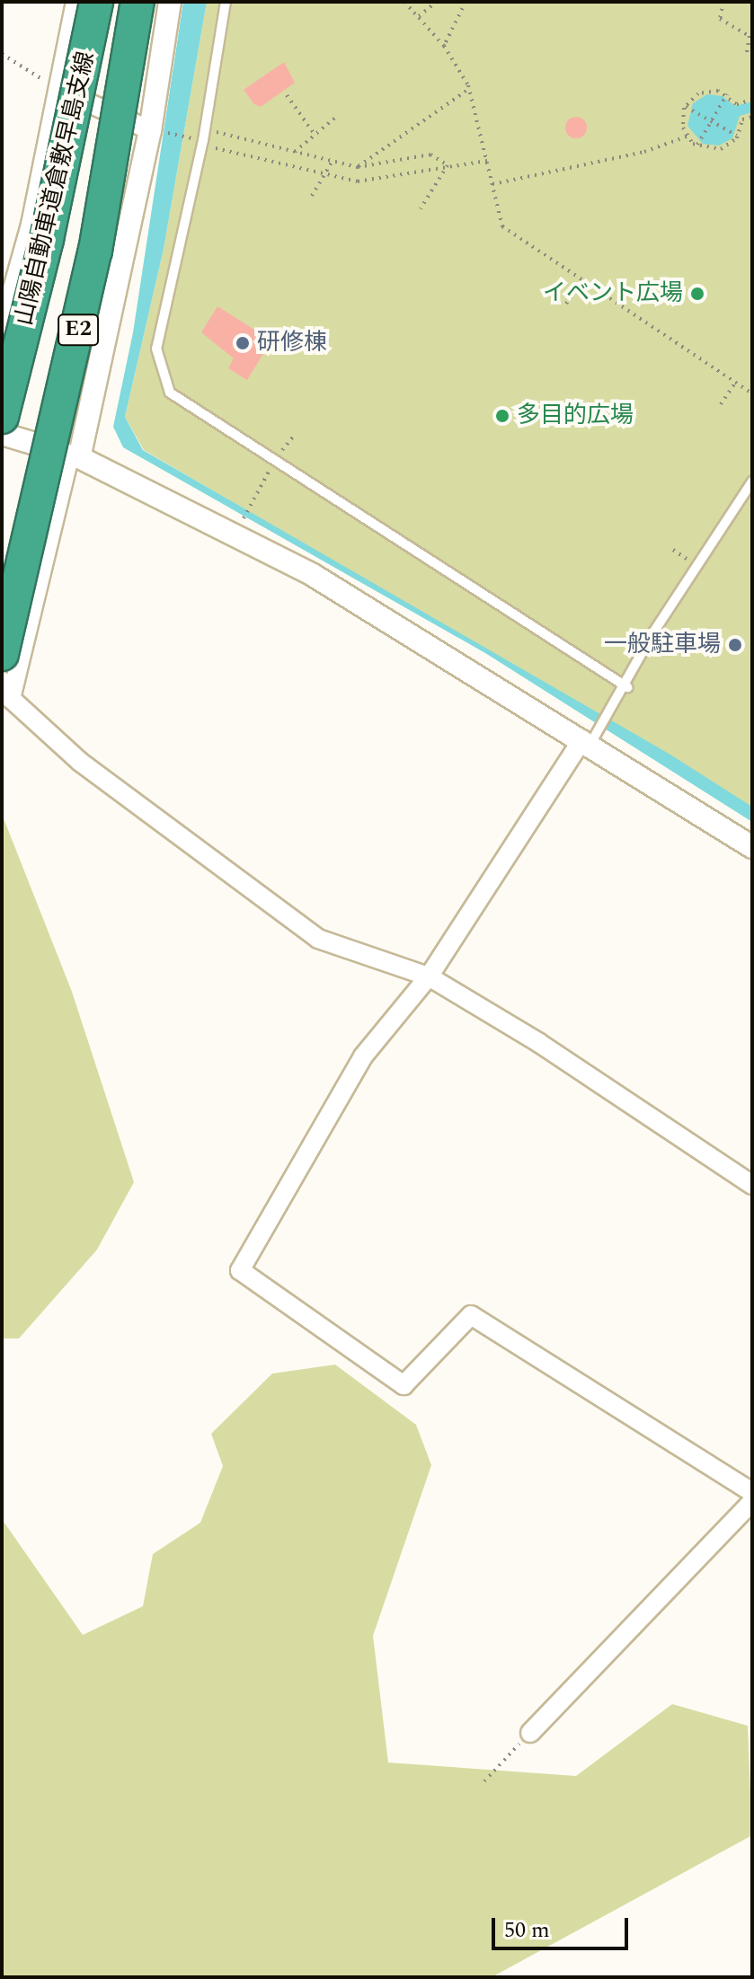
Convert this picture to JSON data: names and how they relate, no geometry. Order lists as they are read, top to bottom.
{
  "streets": {
    "highway": ["山陽自動車道倉敷早島支線", "E2"]
  },
  "places": [
    "イベント広場",
    "研修棟",
    "多目的広場",
    "一般駐車場"
  ],
  "scale_bar": "50 m"
}
